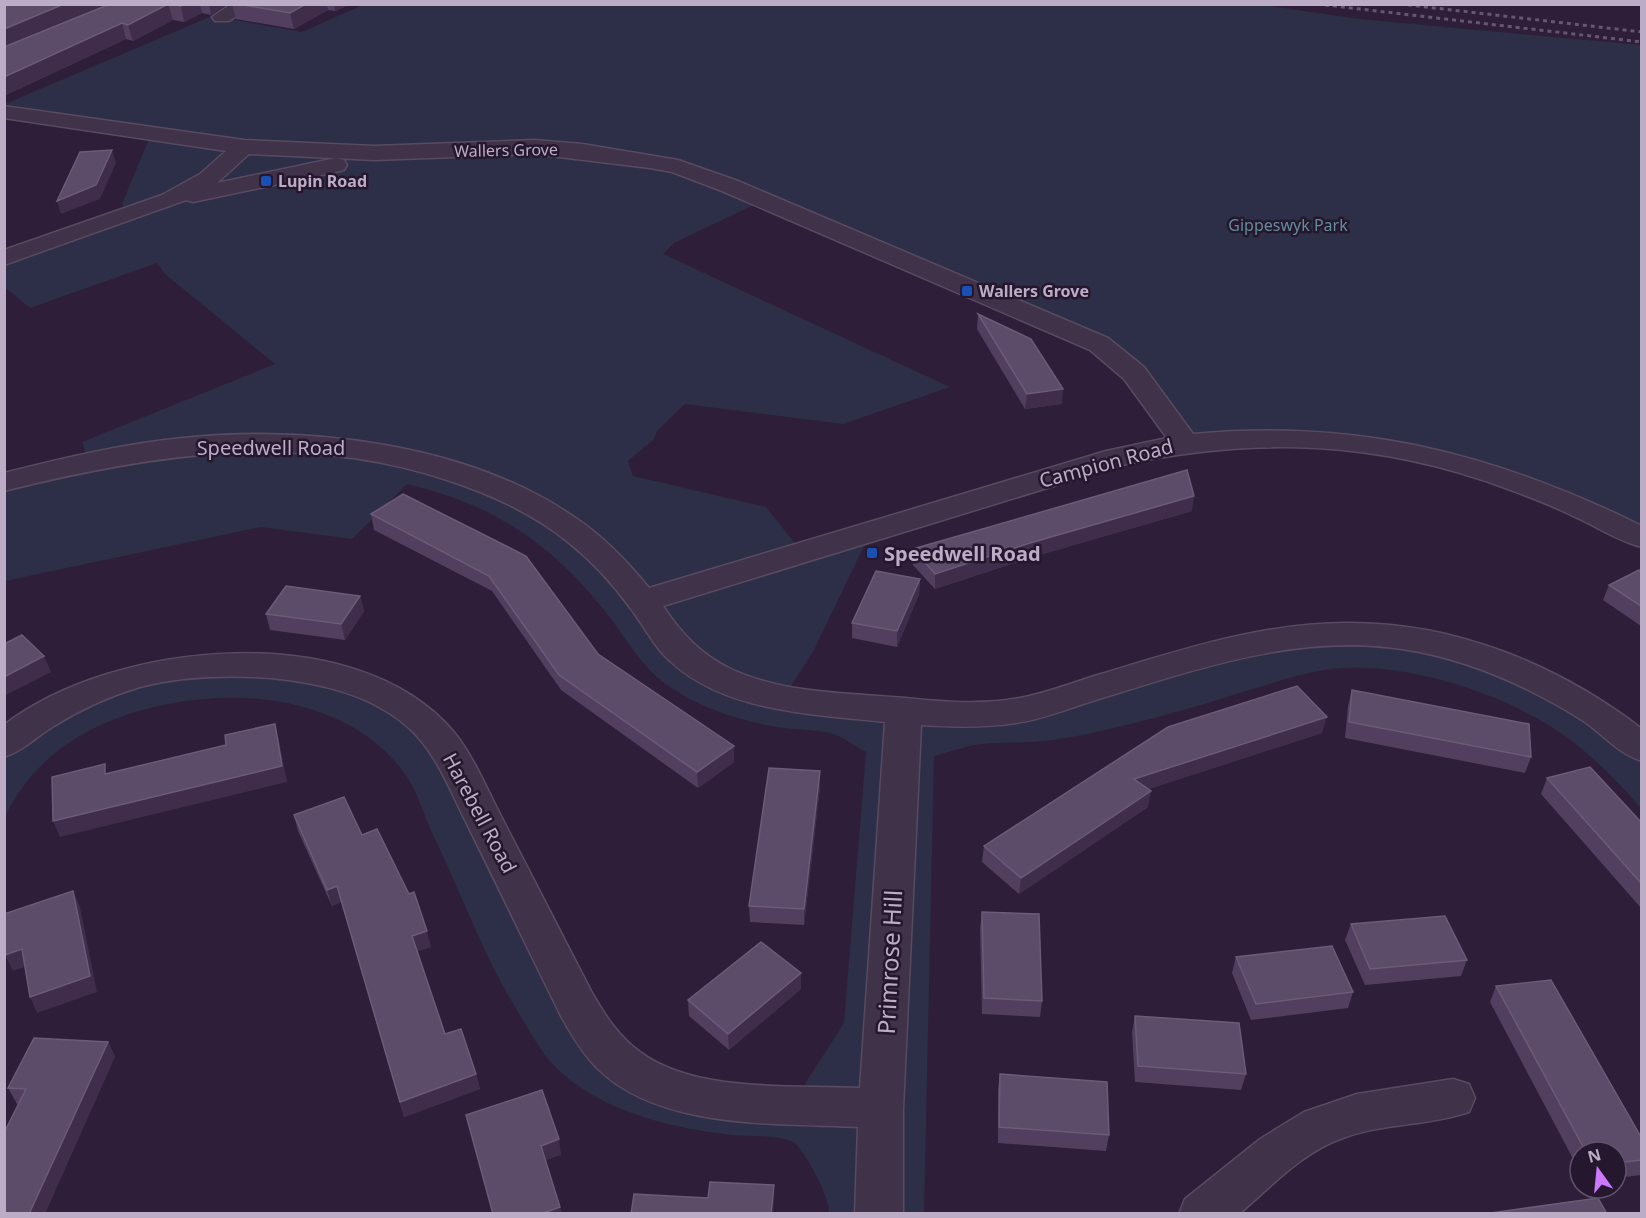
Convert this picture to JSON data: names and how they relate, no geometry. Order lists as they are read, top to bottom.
{
  "streets": {
    "street": [
      "Wallers Grove",
      "Speedwell Road",
      "Campion Road",
      "Harebell Road",
      "Primrose Hill"
    ]
  },
  "crossings": [
    ["Wallers Grove", "Campion Road"],
    ["Speedwell Road", "Campion Road"],
    ["Speedwell Road", "Primrose Hill"],
    ["Harebell Road", "Primrose Hill"]
  ],
  "parks": ["Gippeswyk Park"],
  "places": {
    "transit": ["Lupin Road", "Wallers Grove", "Speedwell Road"]
  },
  "north": "top"
}
